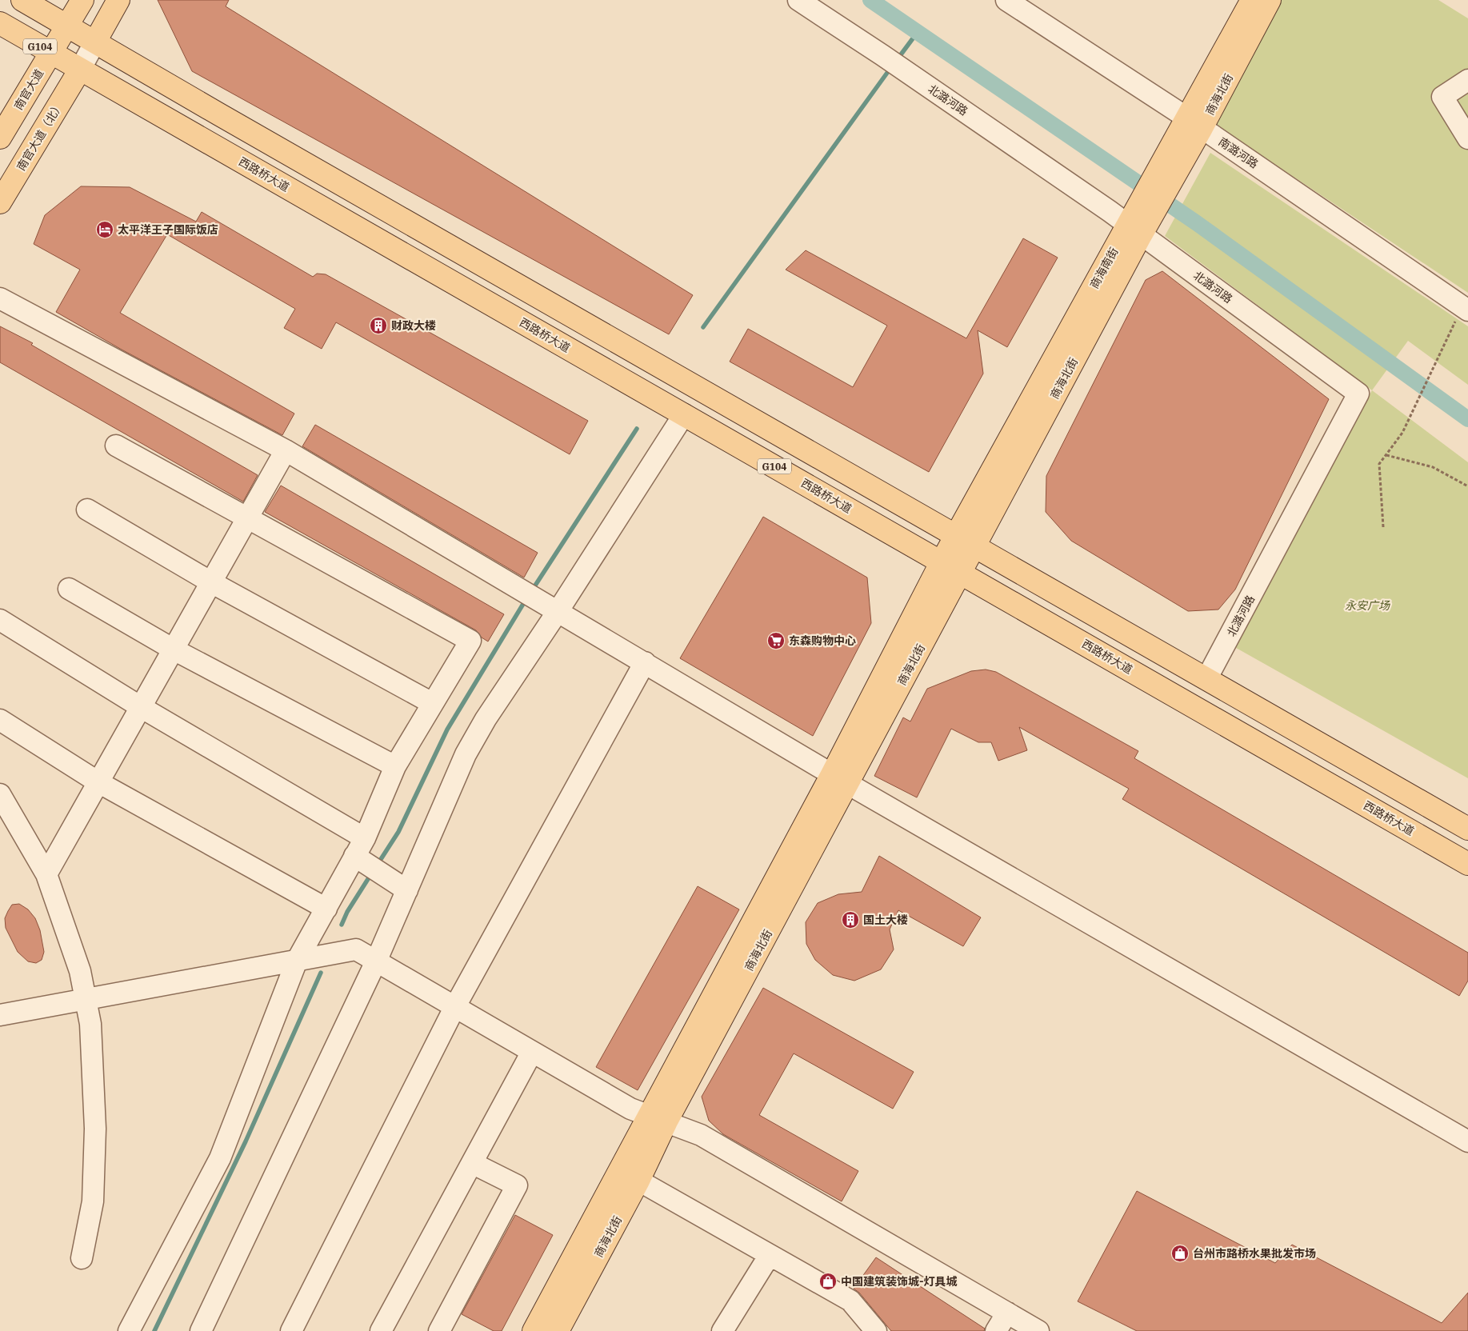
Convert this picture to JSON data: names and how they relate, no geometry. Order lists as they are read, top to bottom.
{
  "streets": {
    "main road": [
      "G104",
      "南官大道",
      "商海北街",
      "南官大道（北）",
      "西路桥大道"
    ],
    "street": ["北潞河路", "南潞河路"]
  },
  "crossings": [
    ["G104", "南官大道"],
    ["G104", "商海北街"],
    ["G104", "北潞河路"],
    ["G104", "南官大道（北）"],
    ["G104", "西路桥大道"],
    ["商海北街", "北潞河路"],
    ["商海北街", "南潞河路"],
    ["商海北街", "西路桥大道"],
    ["南官大道（北）", "西路桥大道"]
  ],
  "parks": ["永安广场"],
  "places": {
    "hotel": ["太平洋王子国际饭店"],
    "building": ["财政大楼", "国土大楼"],
    "supermarket": ["东森购物中心"],
    "shop": ["台州市路桥水果批发市场", "中国建筑装饰城-灯具城"]
  }
}
